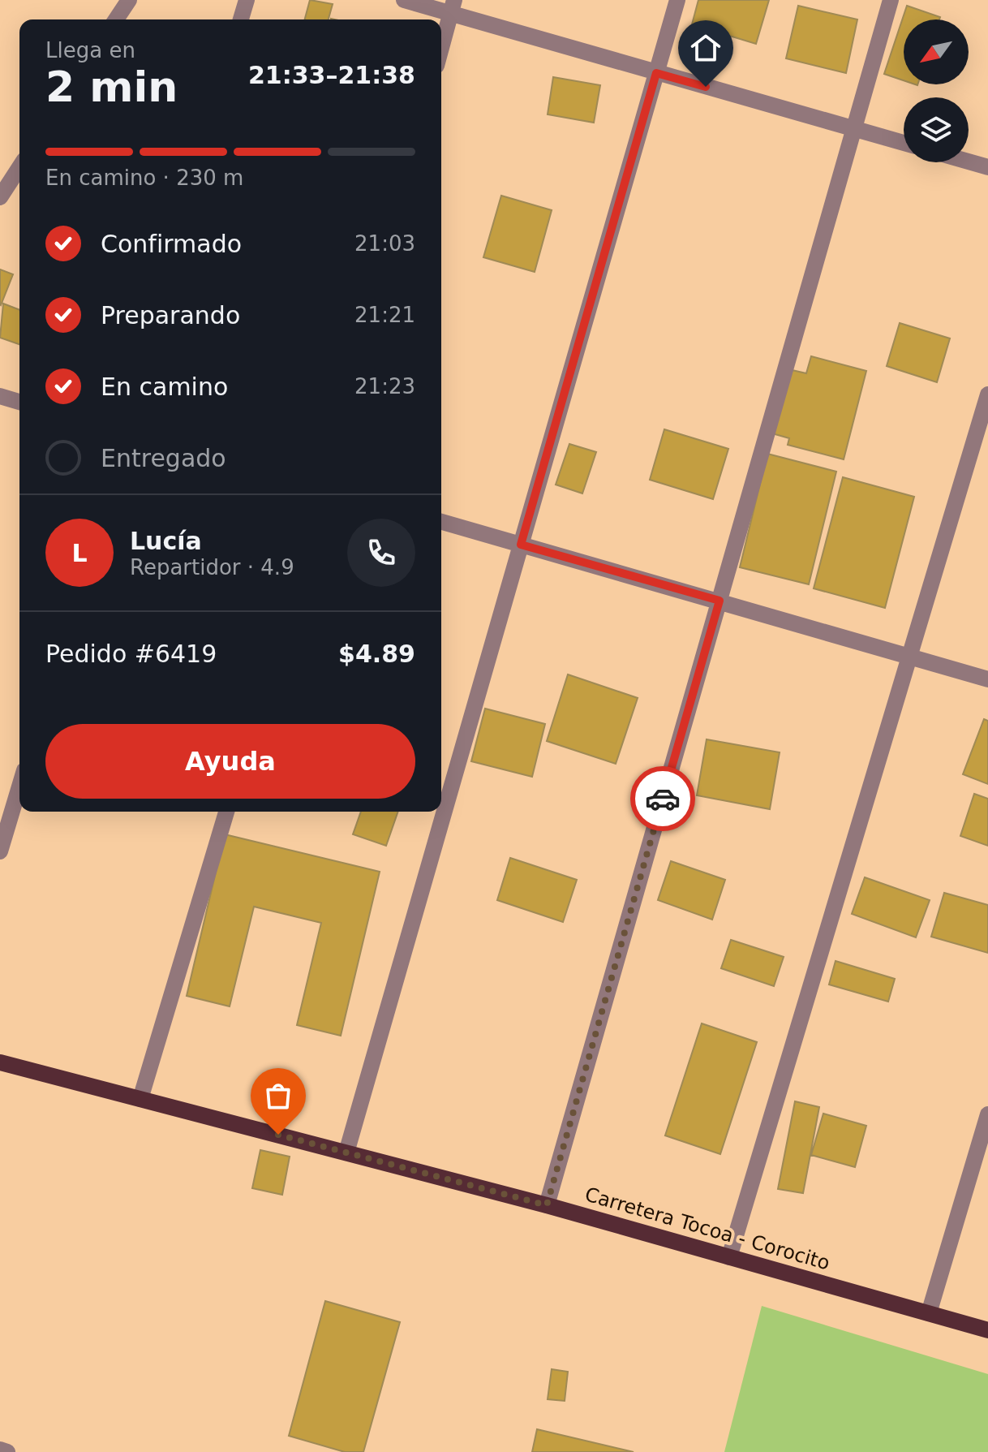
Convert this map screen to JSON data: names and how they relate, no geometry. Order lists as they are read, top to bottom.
{
  "streets": {
    "main road": ["Carretera Tocoa - Corocito"]
  },
  "north": "bottom left",
  "page": {
    "heading": ["2 min", "Llega en", "21:33–21:38"],
    "panel": [
      "Lucía",
      "Repartidor · 4.9",
      "Pedido #6419",
      "$4.89"
    ],
    "bar": "En camino · 230 m",
    "list": [
      ["Confirmado", "21:03"],
      ["Preparando", "21:21"],
      ["En camino", "21:23"],
      "Entregado"
    ],
    "round": "L",
    "buttons": "Ayuda"
  }
}
